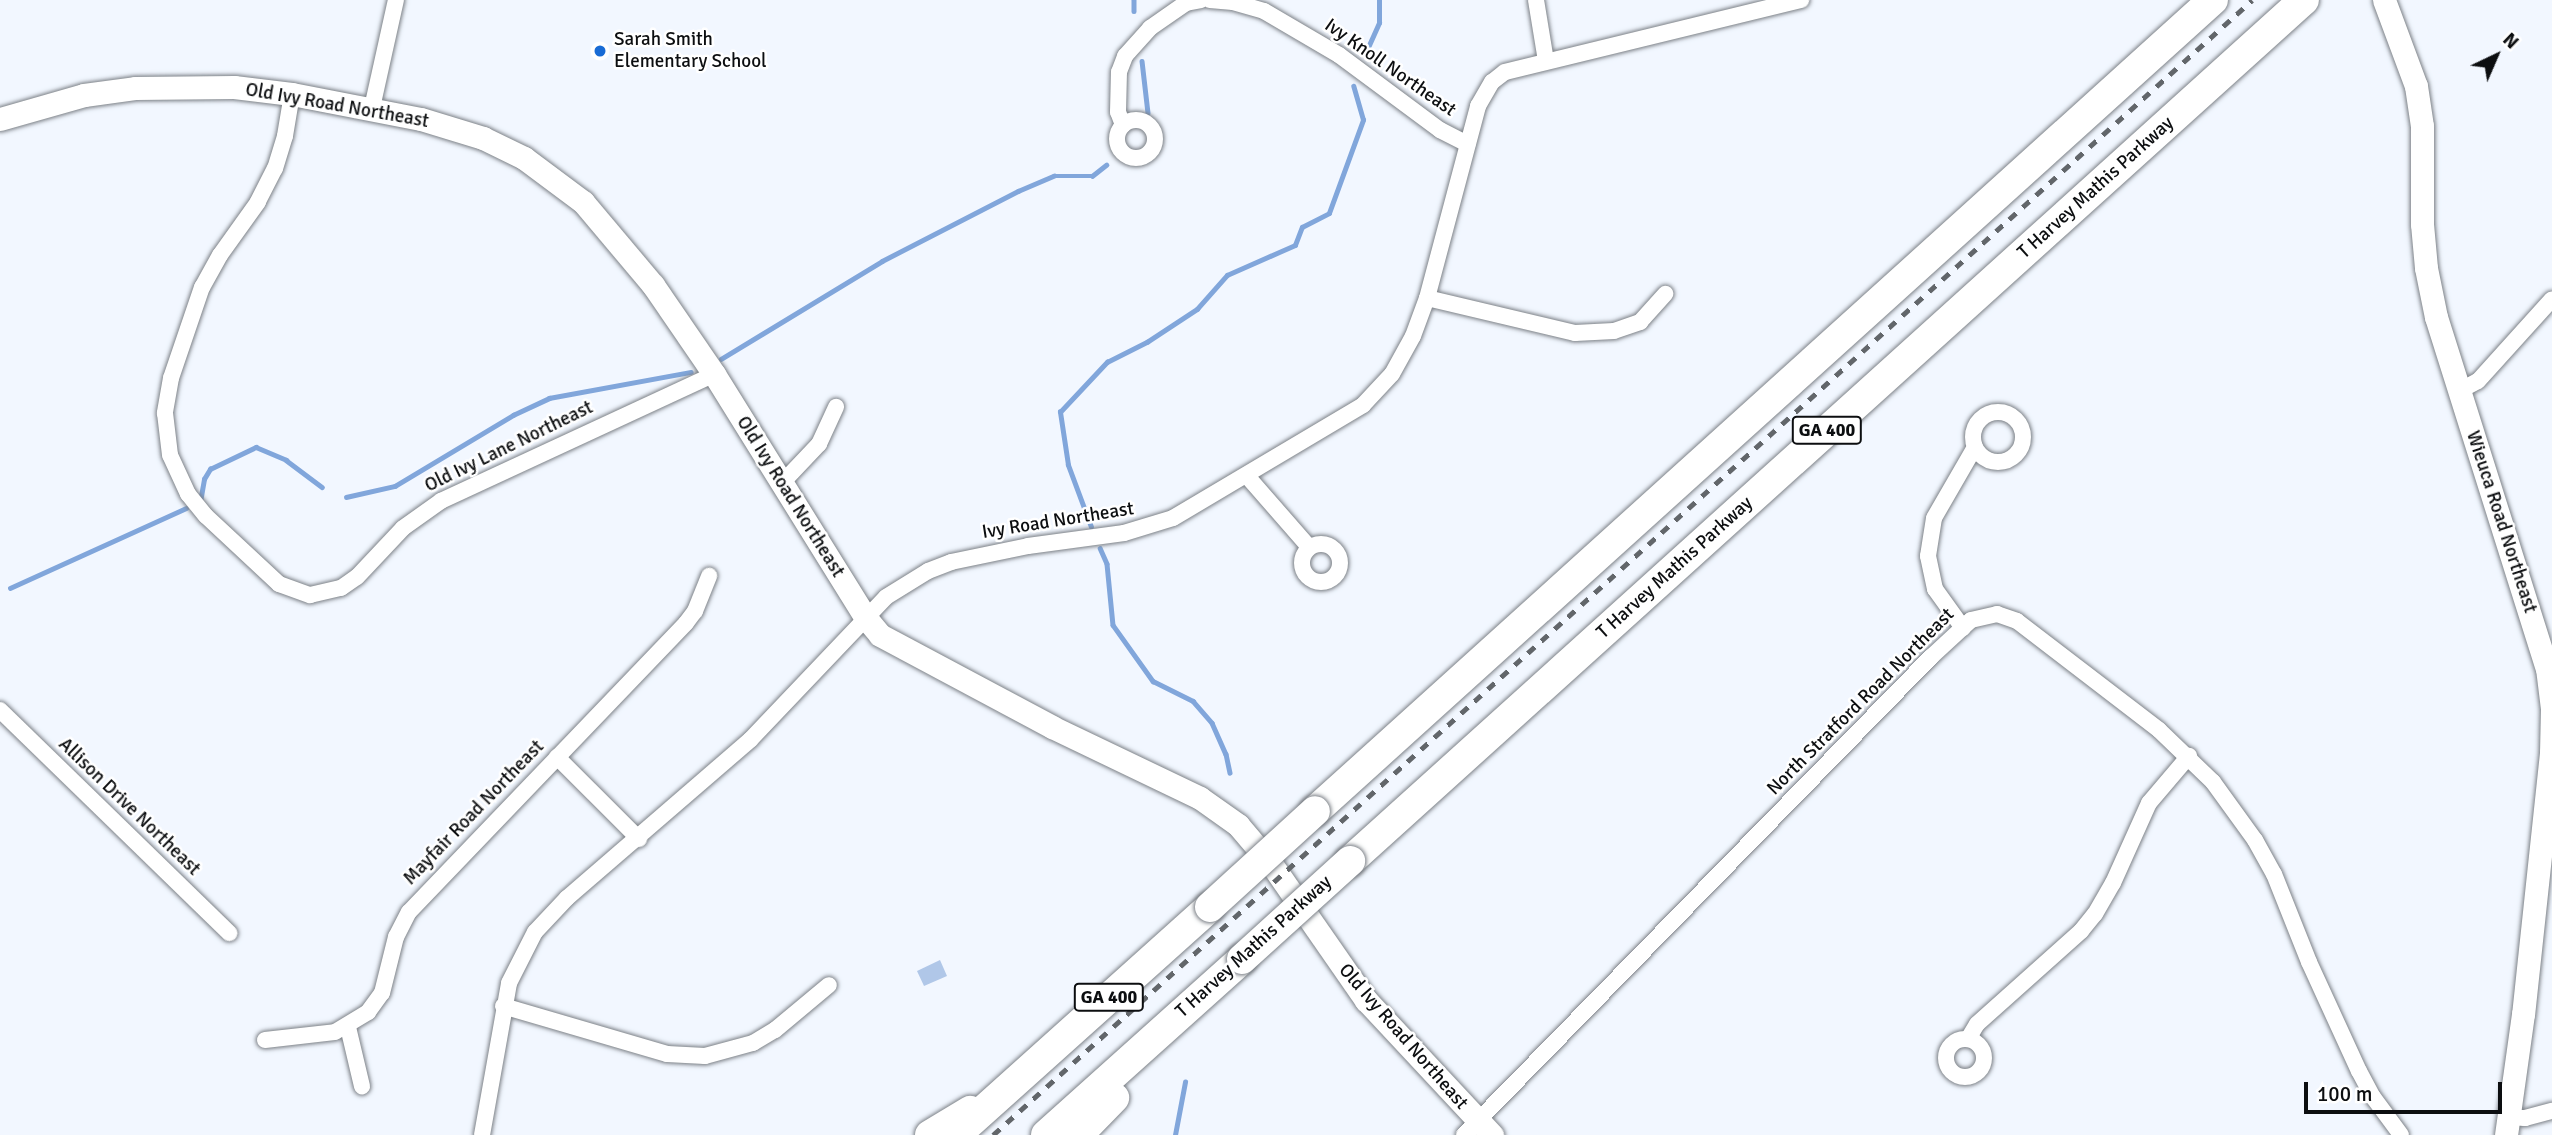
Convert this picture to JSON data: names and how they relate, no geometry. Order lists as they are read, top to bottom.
{
  "streets": {
    "highway": ["T Harvey Mathis Parkway", "GA 400"],
    "street": [
      "Ivy Knoll Northeast",
      "Old Ivy Road Northeast",
      "Old Ivy Lane Northeast",
      "Ivy Road Northeast",
      "Wieuca Road Northeast",
      "North Stratford Road Northeast",
      "Allison Drive Northeast",
      "Mayfair Road Northeast"
    ]
  },
  "crossings": [
    ["Ivy Knoll Northeast", "Ivy Road Northeast"],
    ["Old Ivy Road Northeast", "Old Ivy Lane Northeast"],
    ["Old Ivy Road Northeast", "Ivy Road Northeast"],
    ["Old Ivy Road Northeast", "North Stratford Road Northeast"]
  ],
  "places": ["Sarah Smith Elementary School"],
  "scale_bar": "100 m",
  "north": "top right"
}
